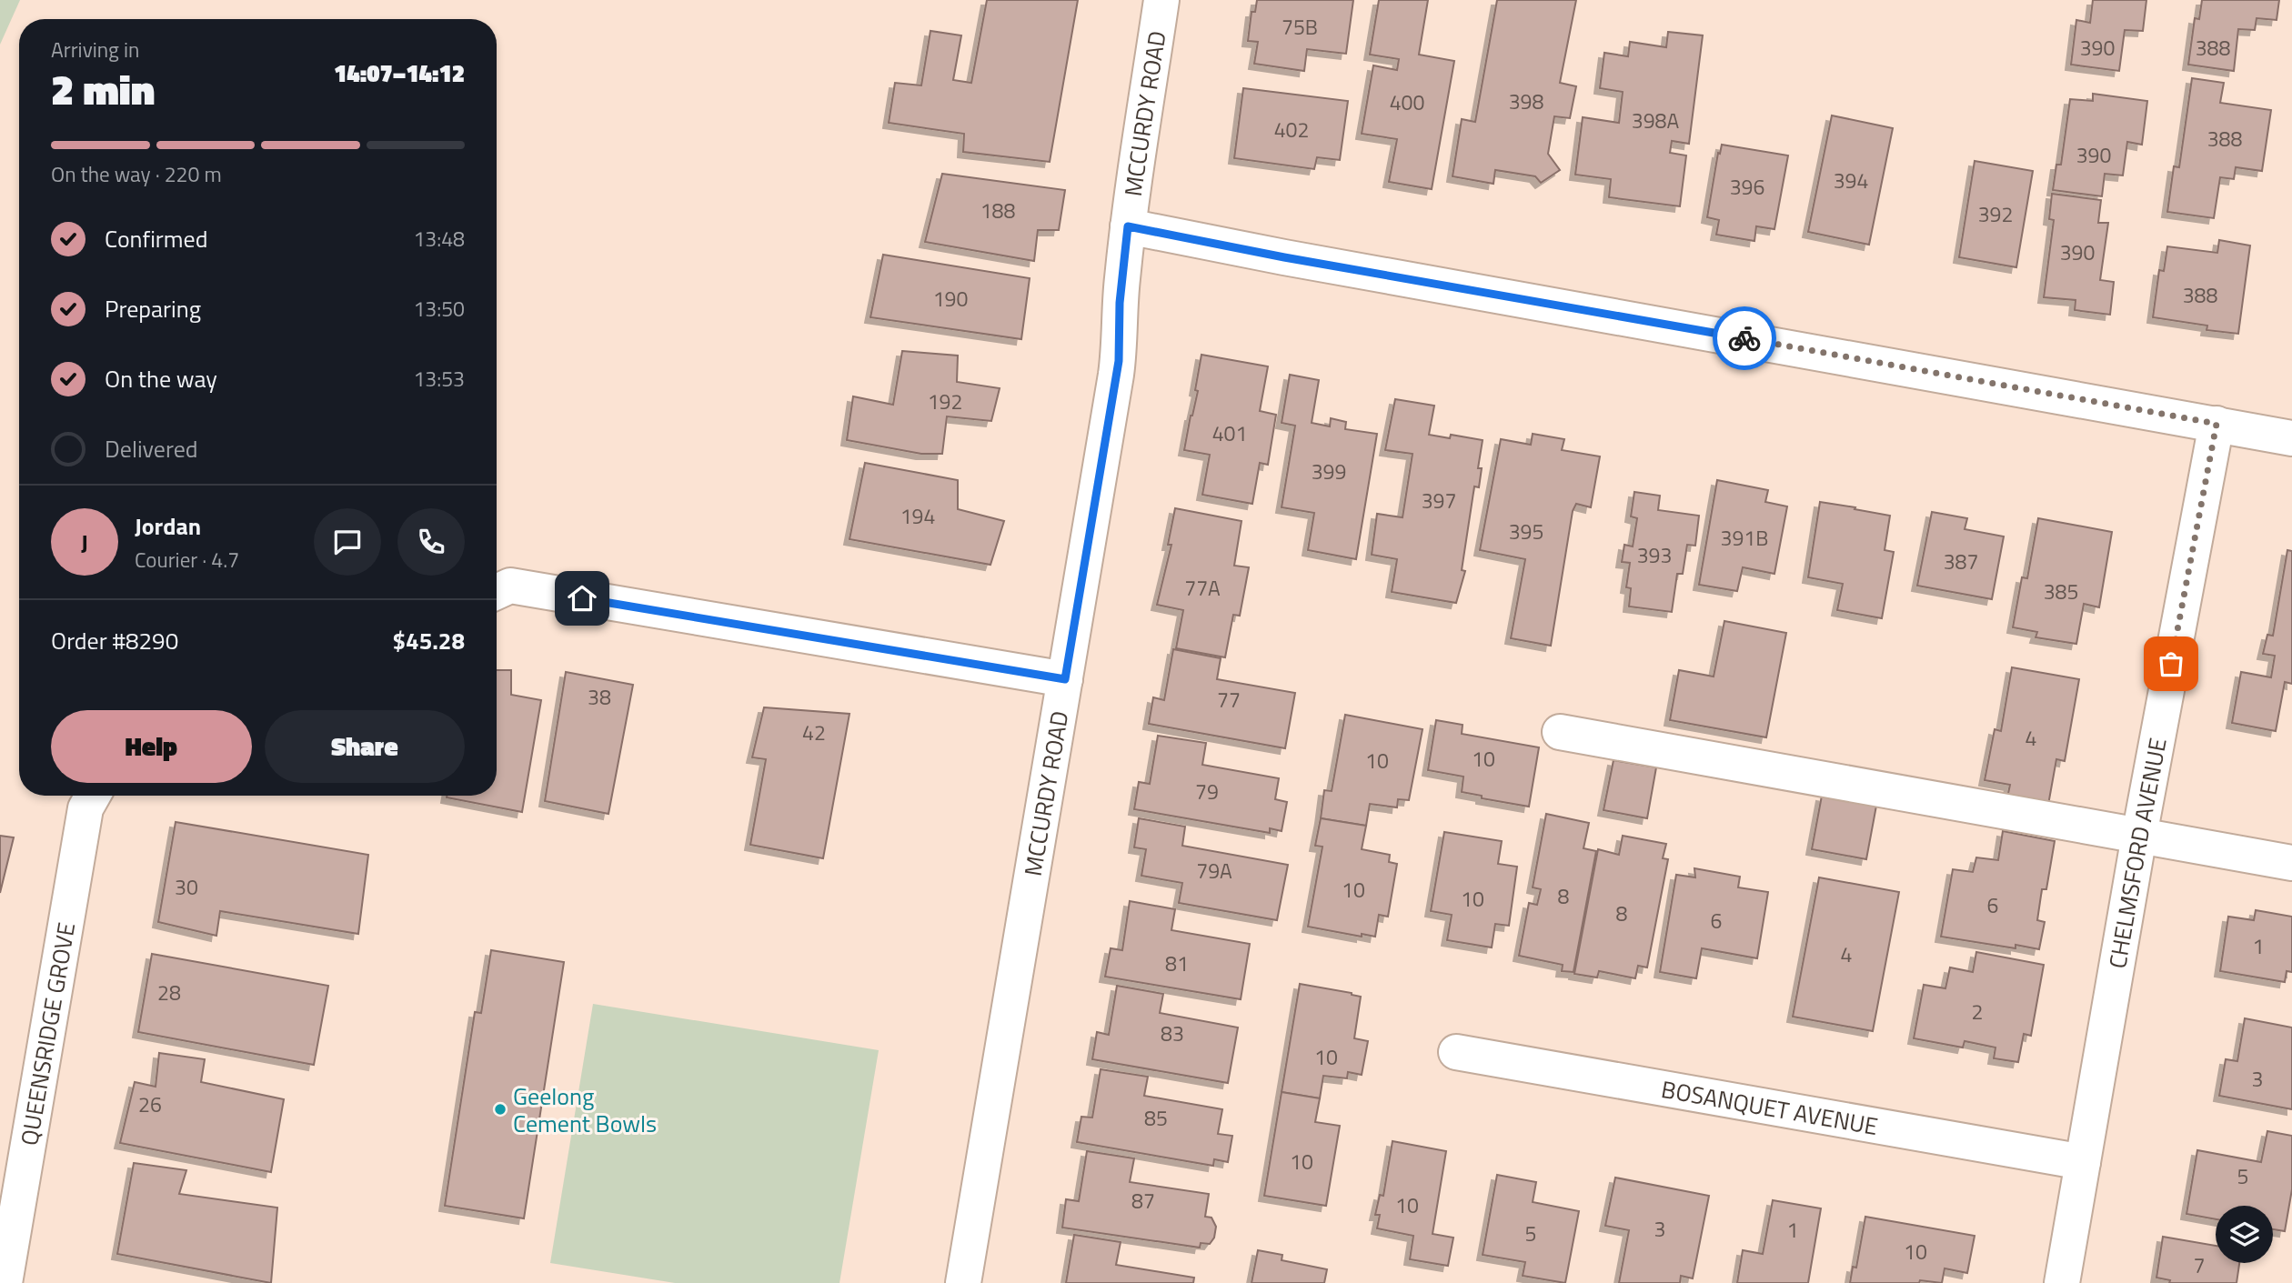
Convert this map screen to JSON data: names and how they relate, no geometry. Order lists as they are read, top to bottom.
{
  "streets": {
    "street": [
      "MCCURDY ROAD",
      "CHELMSFORD AVENUE",
      "QUEENSRIDGE GROVE",
      "BOSANQUET AVENUE"
    ]
  },
  "crossings": [
    ["CHELMSFORD AVENUE", "BOSANQUET AVENUE"]
  ],
  "places": ["Geelong Cement Bowls"],
  "house_numbers": [
    "75B",
    "390",
    "388",
    "398",
    "400",
    "398A",
    "402",
    "388",
    "390",
    "394",
    "396",
    "188",
    "392",
    "390",
    "388",
    "190",
    "192",
    "401",
    "399",
    "397",
    "194",
    "395",
    "391B",
    "393",
    "387",
    "77A",
    "385",
    "38",
    "77",
    "42",
    "4",
    "10",
    "10",
    "79",
    "79A",
    "30",
    "10",
    "8",
    "10",
    "6",
    "8",
    "6",
    "1",
    "4",
    "81",
    "28",
    "2",
    "83",
    "10",
    "3",
    "26",
    "85",
    "10",
    "5",
    "87",
    "10",
    "3",
    "1",
    "5",
    "10",
    "7"
  ],
  "page": {
    "heading": ["2 min", "Arriving in", "14:07–14:12"],
    "panel": [
      "Jordan",
      "Courier · 4.7",
      "Order #8290",
      "$45.28"
    ],
    "bar": "On the way · 220 m",
    "list": [
      ["Confirmed", "13:48"],
      ["Preparing", "13:50"],
      ["On the way", "13:53"],
      "Delivered"
    ],
    "round": "J",
    "buttons": ["Help", "Share"]
  }
}
